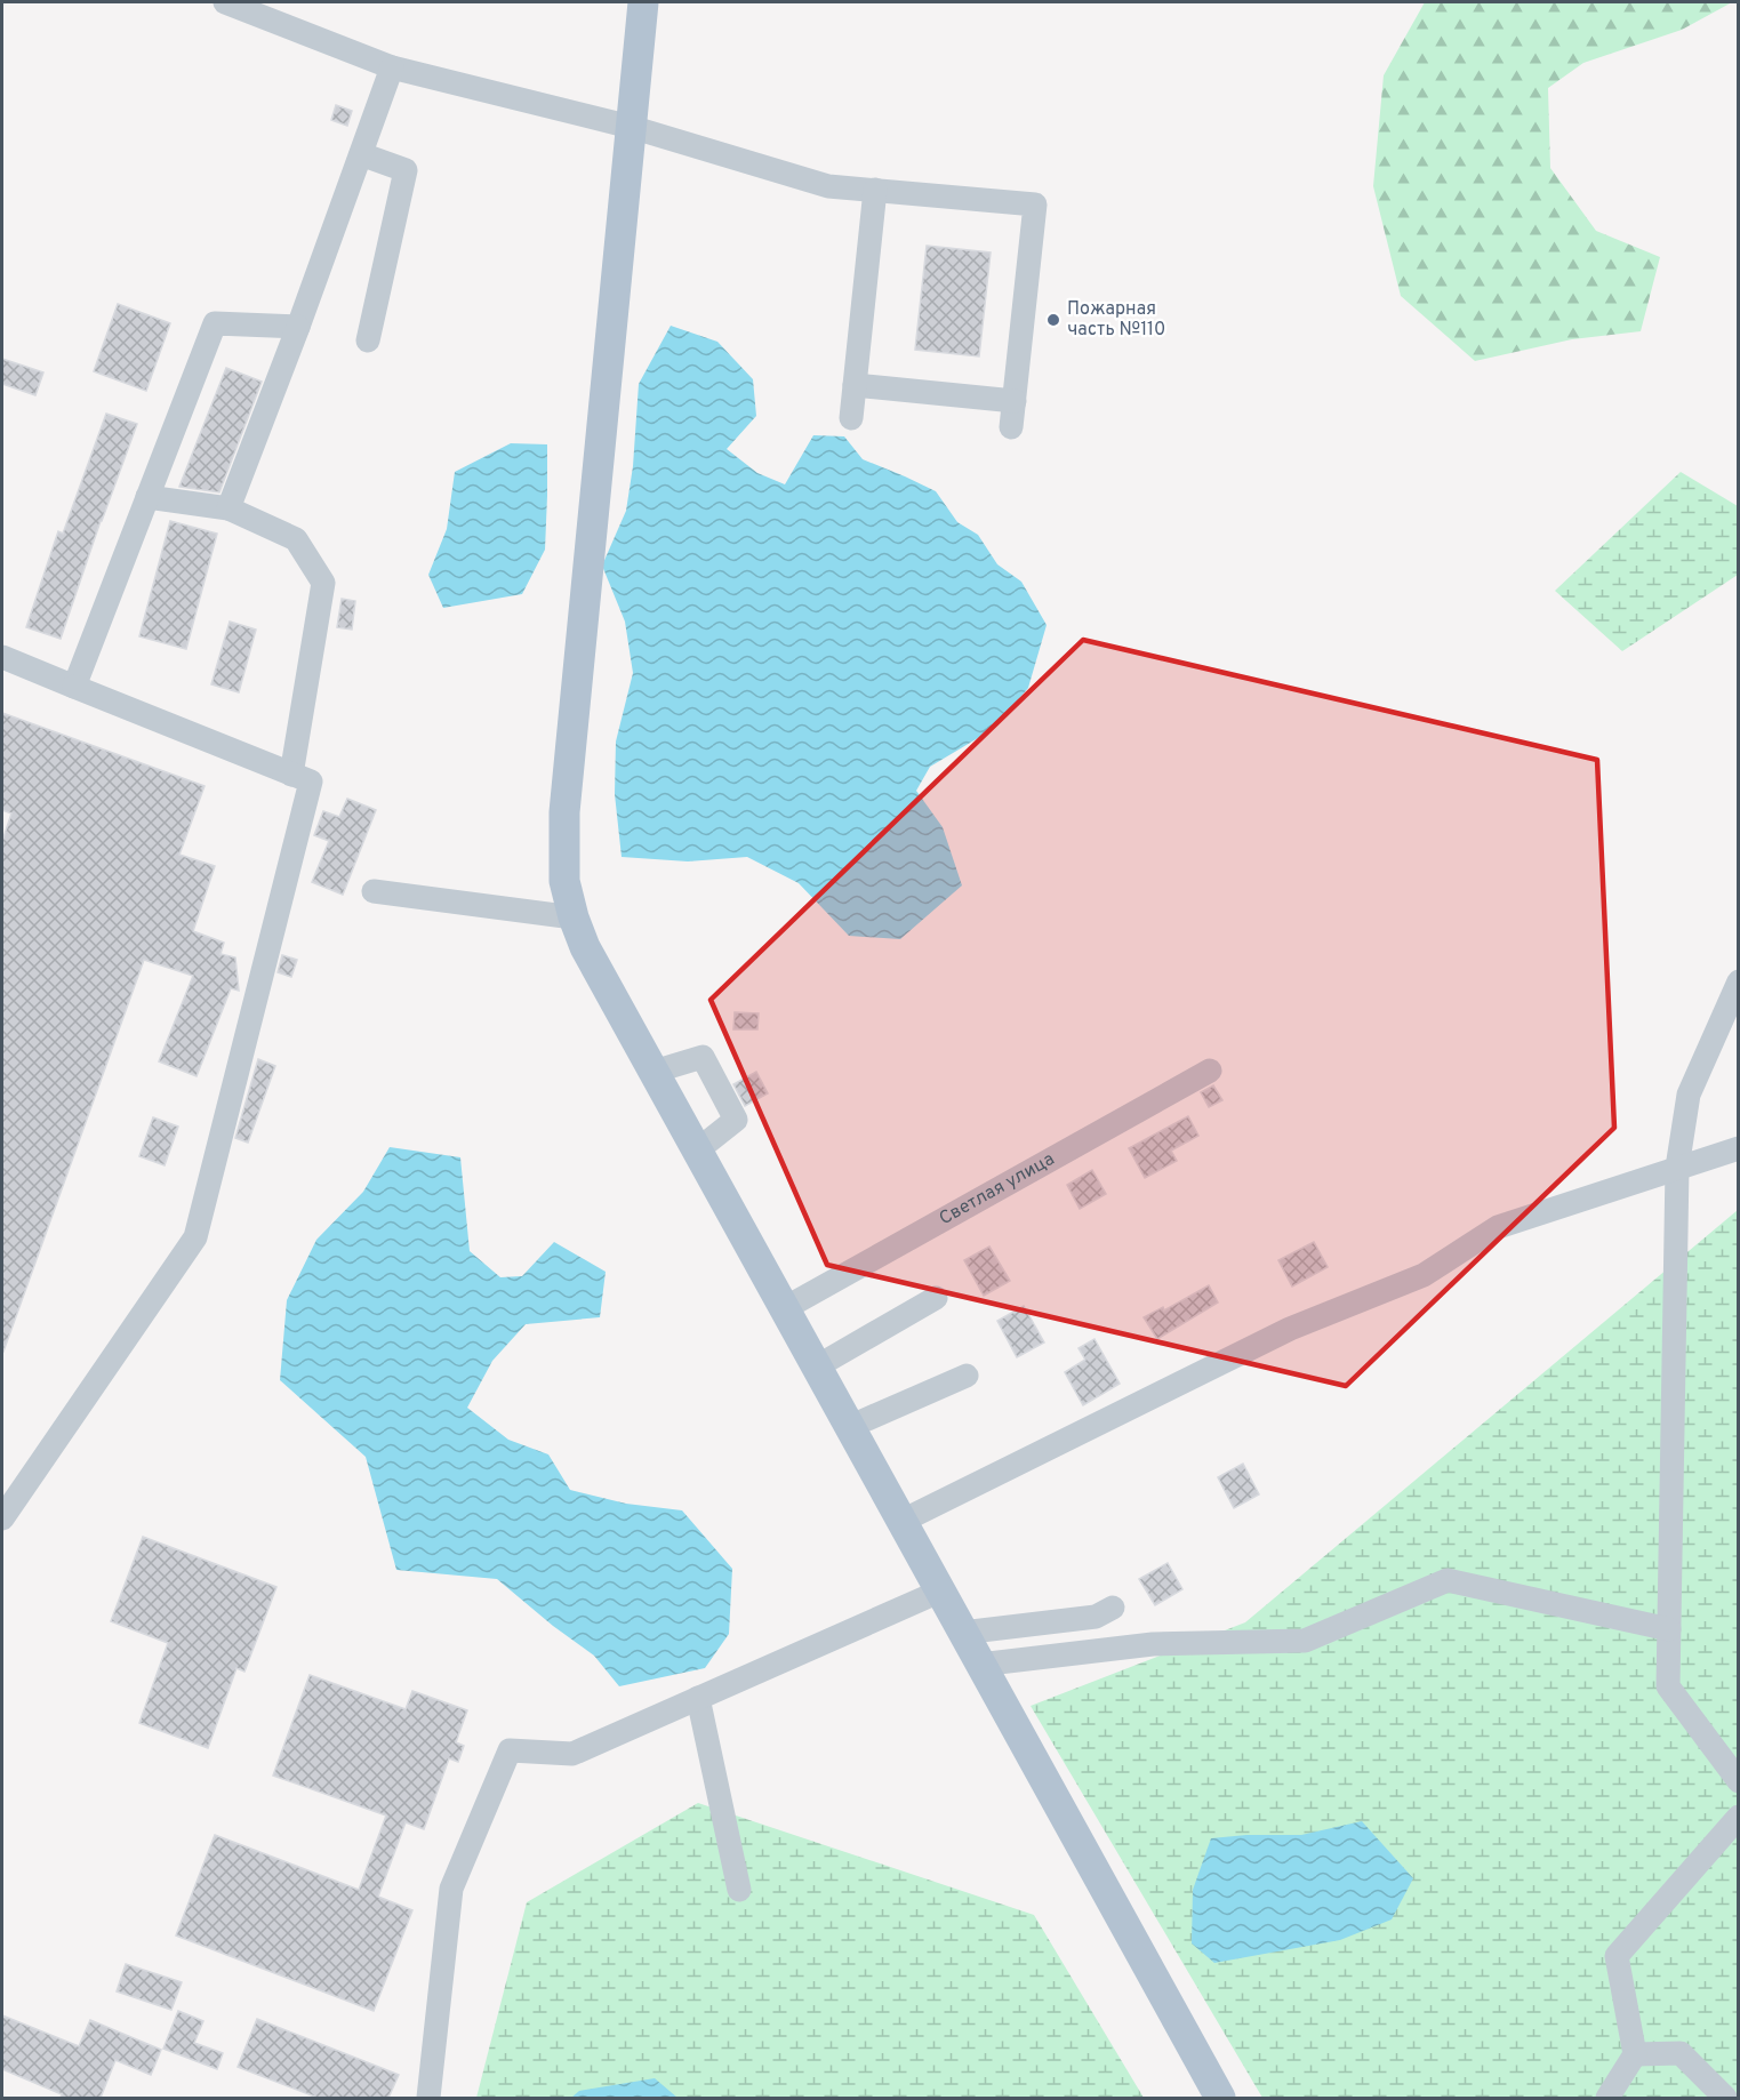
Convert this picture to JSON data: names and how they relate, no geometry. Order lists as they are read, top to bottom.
{
  "streets": {
    "lane": ["Светлая улица"]
  },
  "places": ["Пожарная часть №110"]
}
